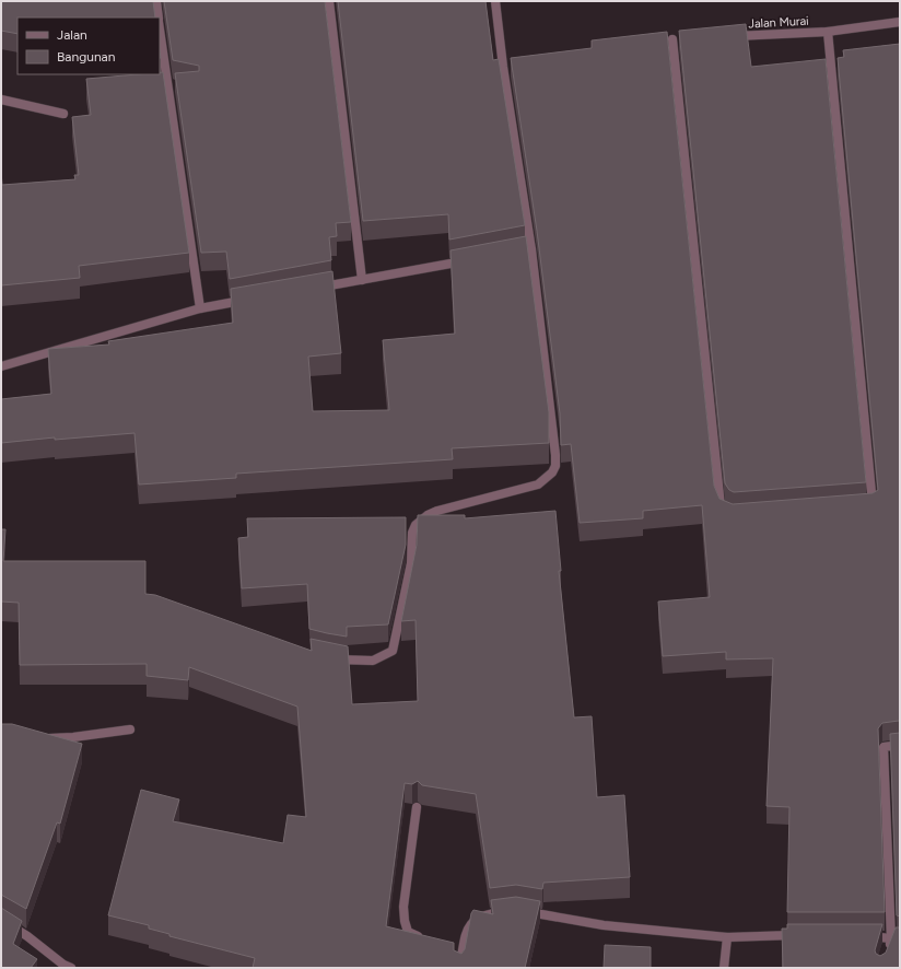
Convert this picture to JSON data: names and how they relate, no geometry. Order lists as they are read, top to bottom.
{
  "streets": {
    "street": ["Jalan Murai"]
  },
  "legend": ["Jalan", "Bangunan"]
}
